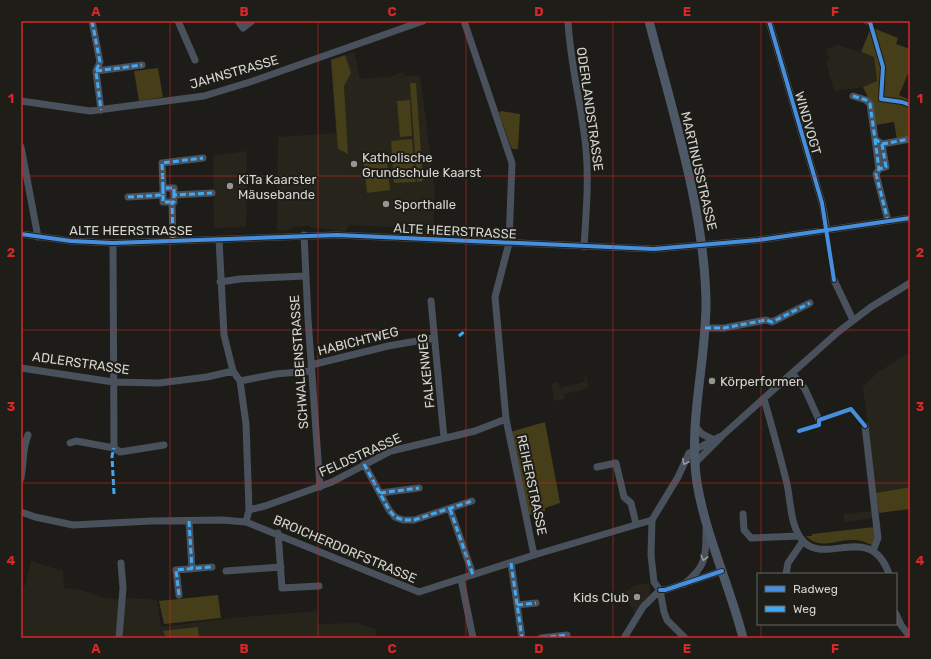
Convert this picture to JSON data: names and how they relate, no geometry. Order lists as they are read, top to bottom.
{
  "streets": {
    "main road": ["MARTINUSSTRASSE"],
    "street": [
      "JAHNSTRASSE",
      "ODERLANDSTRASSE",
      "WINDVOGT",
      "ALTE HEERSTRASSE",
      "HABICHTWEG",
      "SCHWALBENSTRASSE",
      "ADLERSTRASSE",
      "FALKENWEG",
      "FELDSTRASSE",
      "REIHERSTRASSE",
      "BROICHERDORFSTRASSE"
    ]
  },
  "crossings": [
    ["ODERLANDSTRASSE", "ALTE HEERSTRASSE"],
    ["WINDVOGT", "ALTE HEERSTRASSE"],
    ["MARTINUSSTRASSE", "ALTE HEERSTRASSE"],
    ["ALTE HEERSTRASSE", "SCHWALBENSTRASSE"],
    ["ALTE HEERSTRASSE", "REIHERSTRASSE"],
    ["HABICHTWEG", "SCHWALBENSTRASSE"],
    ["HABICHTWEG", "FALKENWEG"],
    ["SCHWALBENSTRASSE", "FELDSTRASSE"],
    ["FALKENWEG", "FELDSTRASSE"],
    ["FELDSTRASSE", "REIHERSTRASSE"],
    ["REIHERSTRASSE", "BROICHERDORFSTRASSE"]
  ],
  "places": [
    "Katholische Grundschule Kaarst",
    "KiTa Kaarster Mäusebande",
    "Sporthalle",
    "Körperformen",
    "Kids Club"
  ],
  "legend": ["Radweg", "Weg"],
  "grid": {
    "columns": [
      "A",
      "B",
      "C",
      "D",
      "E",
      "F"
    ],
    "rows": [
      "1",
      "2",
      "3",
      "4"
    ]
  }
}
